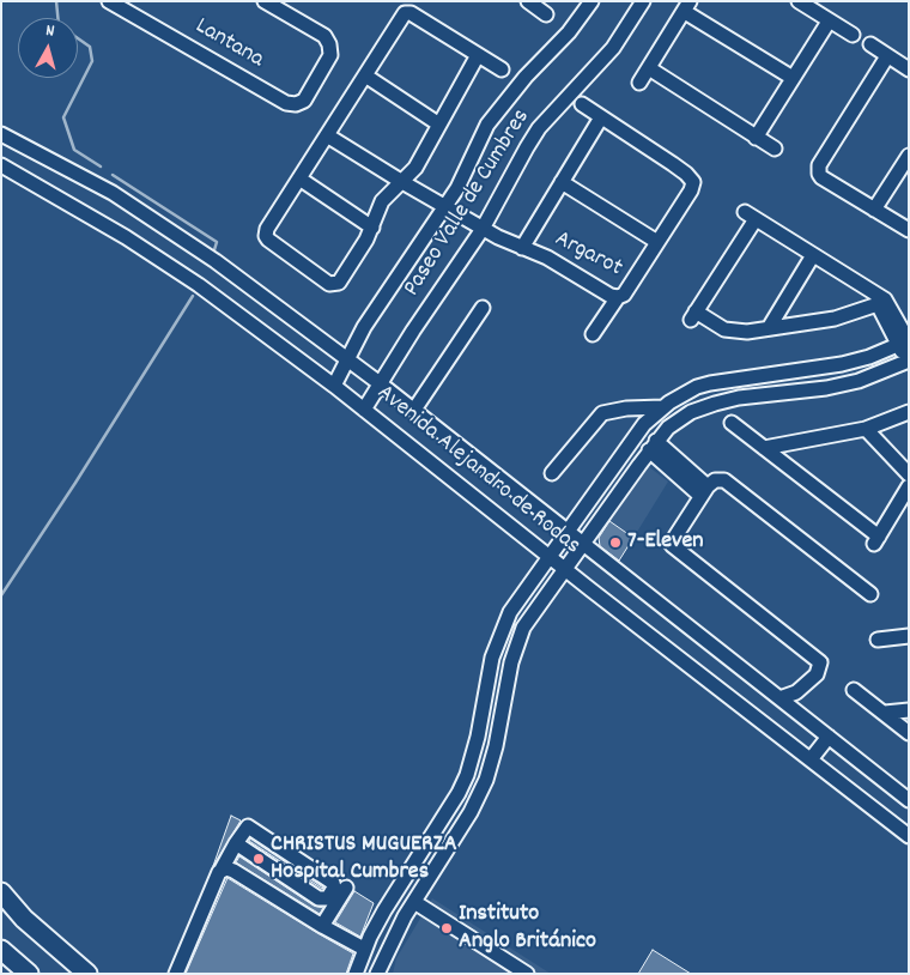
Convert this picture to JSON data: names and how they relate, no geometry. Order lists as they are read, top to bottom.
{
  "streets": {
    "street": [
      "Lantana",
      "Paseo Valle de Cumbres",
      "Argarot",
      "Avenida Alejandro de Rodas"
    ]
  },
  "crossings": [
    ["Paseo Valle de Cumbres", "Argarot"],
    ["Paseo Valle de Cumbres", "Avenida Alejandro de Rodas"]
  ],
  "places": ["7-Eleven", "CHRISTUS MUGUERZA Hospital Cumbres", "Instituto Anglo Británico"],
  "north": "top"
}
